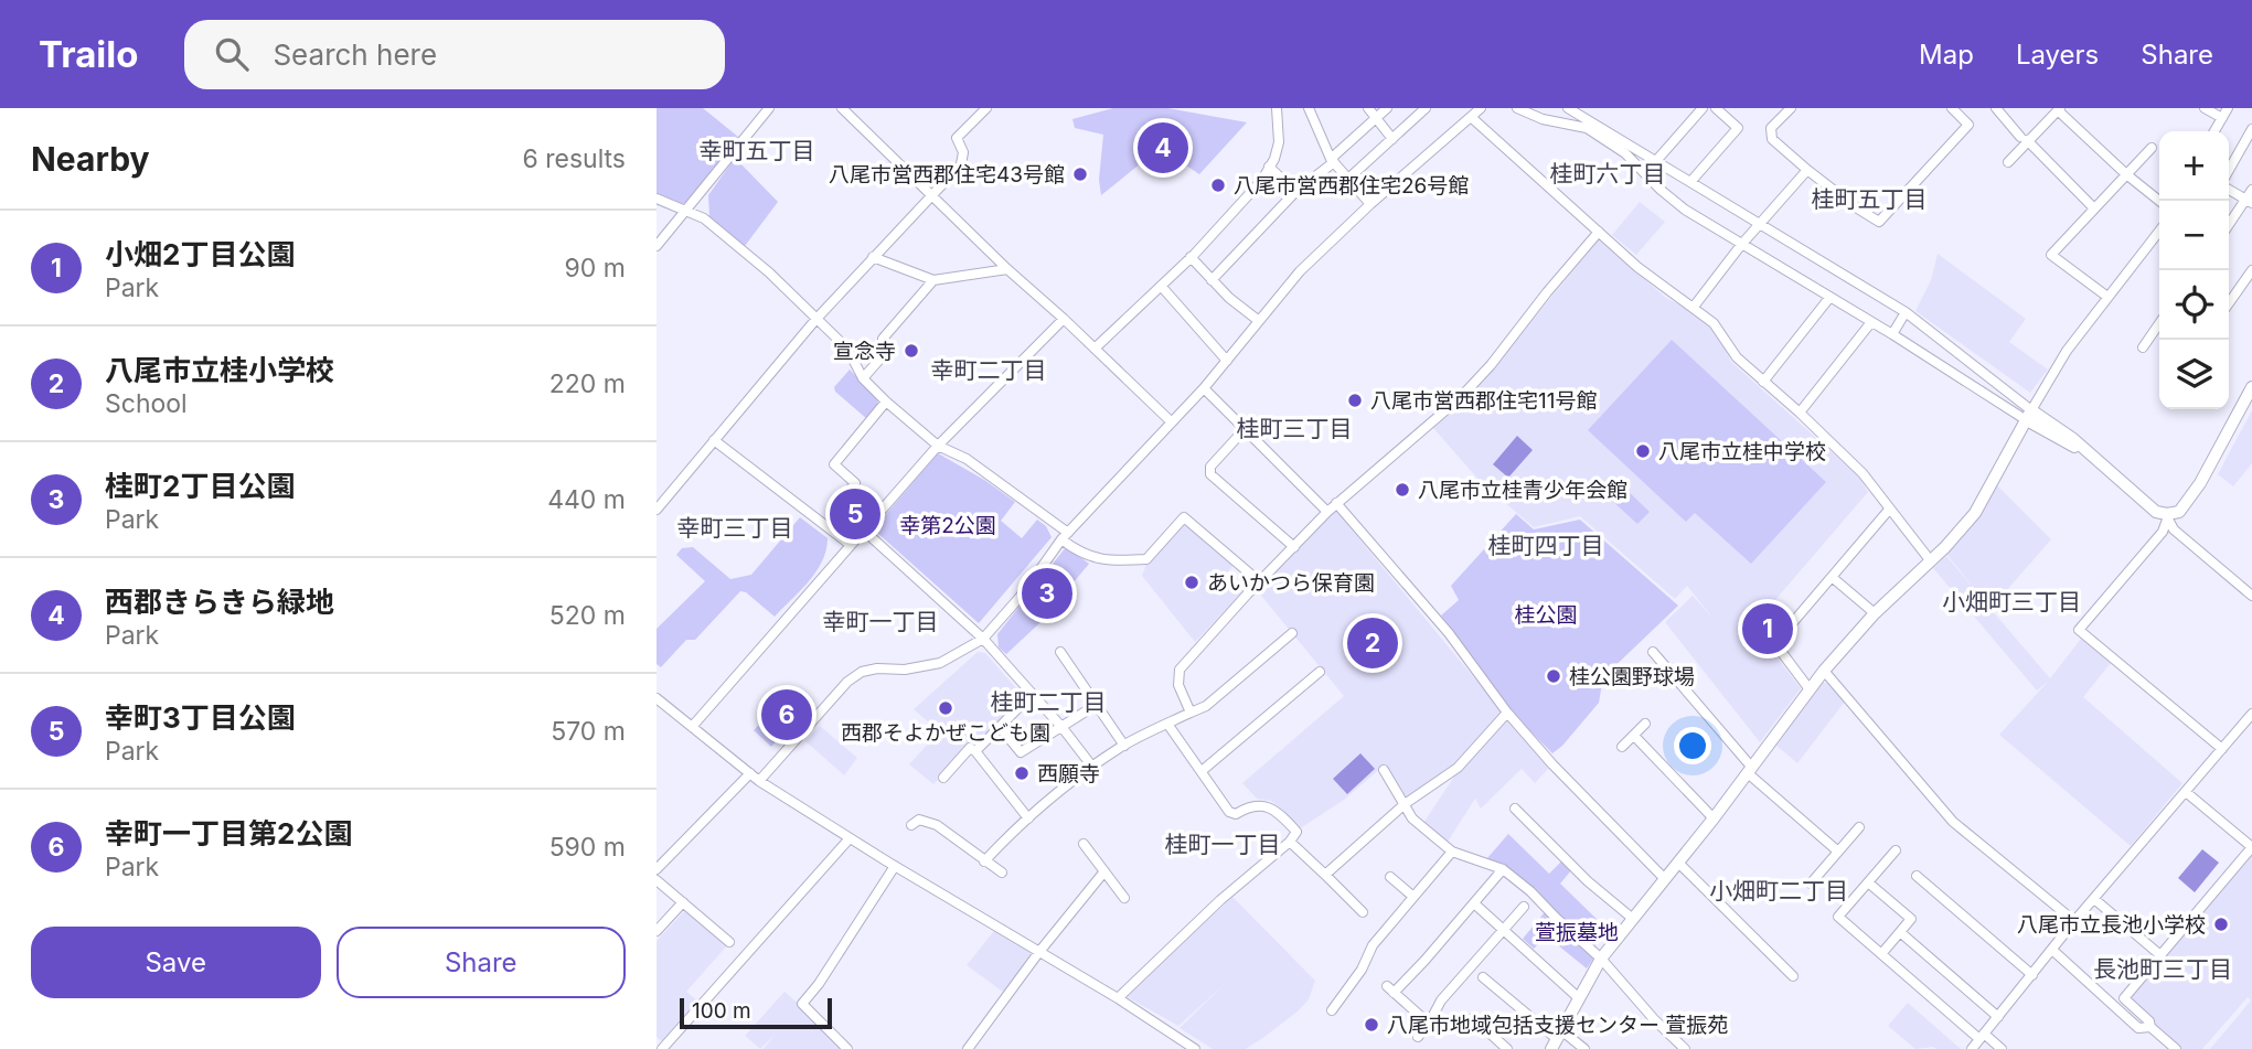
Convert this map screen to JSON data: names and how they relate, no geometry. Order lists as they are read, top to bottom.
{
  "districts": [
    "幸町五丁目",
    "桂町六丁目",
    "桂町五丁目",
    "幸町二丁目",
    "桂町三丁目",
    "幸町三丁目",
    "桂町四丁目",
    "小畑町三丁目",
    "幸町一丁目",
    "桂町二丁目",
    "桂町一丁目",
    "小畑町二丁目",
    "長池町三丁目"
  ],
  "parks": ["幸第2公園", "桂公園", "萱振墓地"],
  "places": [
    "八尾市営西郡住宅43号館",
    "八尾市営西郡住宅26号館",
    "宣念寺",
    "八尾市営西郡住宅11号館",
    "八尾市立桂中学校",
    "八尾市立桂青少年会館",
    "あいかつら保育園",
    "桂公園野球場",
    "西郡そよかぜこども園",
    "西願寺",
    "八尾市立長池小学校",
    "八尾市地域包括支援センター 萱振苑"
  ],
  "scale_bar": "100 m",
  "page": {
    "header": "Trailo",
    "search": "Search here",
    "nav": ["Map", "Layers", "Share"],
    "heading": ["Nearby", "6 results"],
    "pins": [
      "4",
      "5",
      "3",
      "1",
      "2",
      "6"
    ],
    "map_buttons": ["+", "−"],
    "list": [
      {
        "mark": "1",
        "name": "小畑2丁目公園",
        "note": "Park",
        "value": "90 m"
      },
      {
        "mark": "2",
        "name": "八尾市立桂小学校",
        "note": "School",
        "value": "220 m"
      },
      {
        "mark": "3",
        "name": "桂町2丁目公園",
        "note": "Park",
        "value": "440 m"
      },
      {
        "mark": "4",
        "name": "西郡きらきら緑地",
        "note": "Park",
        "value": "520 m"
      },
      {
        "mark": "5",
        "name": "幸町3丁目公園",
        "note": "Park",
        "value": "570 m"
      },
      {
        "mark": "6",
        "name": "幸町一丁目第2公園",
        "note": "Park",
        "value": "590 m"
      }
    ],
    "buttons": ["Save", "Share"],
    "scale": "100 m"
  }
}
